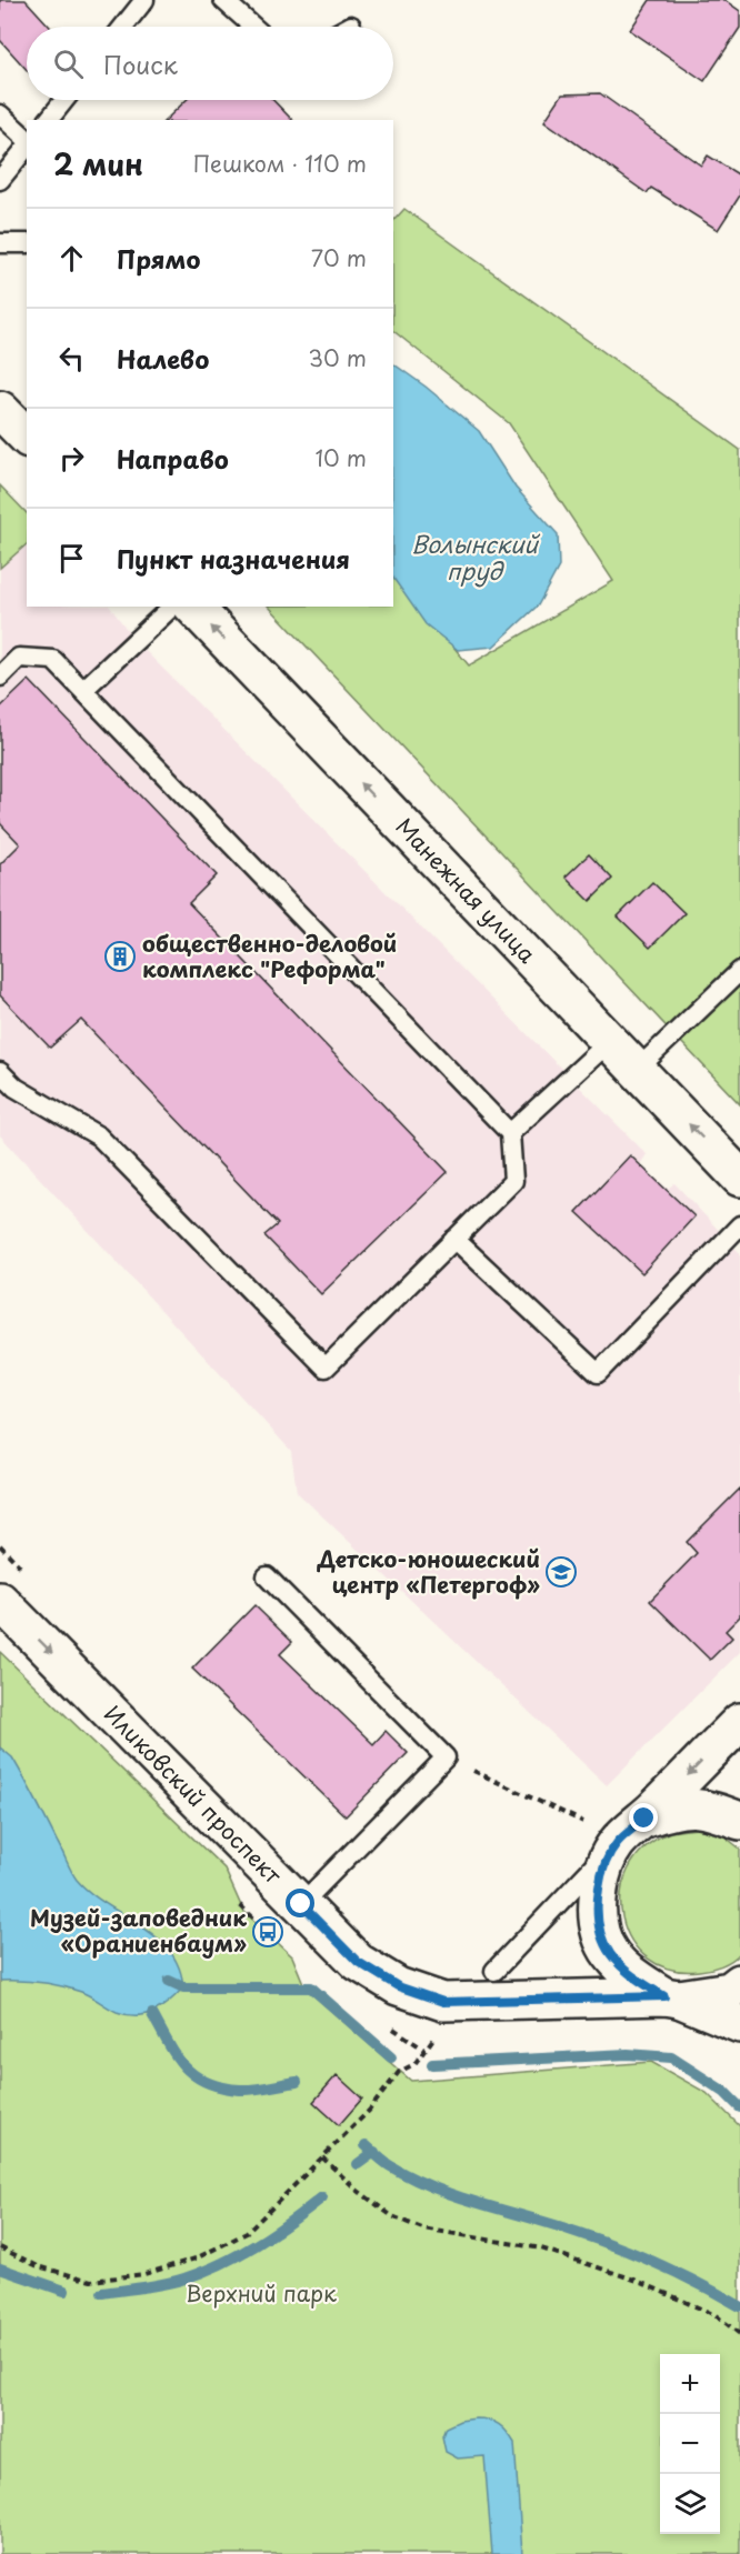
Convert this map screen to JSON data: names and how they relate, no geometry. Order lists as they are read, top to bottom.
{
  "streets": {
    "main road": ["Манежная улица", "Иликовский проспект"]
  },
  "one_way": ["Манежная улица", "Иликовский проспект"],
  "water": ["Волынский пруд"],
  "parks": ["Верхний парк"],
  "places": {
    "building": ["oбщеcтвенно-деловoй кoмплeкc \"Peфoрма\""],
    "school or university": ["Детско-юношеский центр «Петергоф»"],
    "bus stop": ["Музей-заповедник «Ораниенбаум»"]
  },
  "page": {
    "search": "Поиск",
    "heading": ["2 мин", "Пешком · 110 m"],
    "list": [
      ["Прямо", "70 m"],
      ["Налево", "30 m"],
      ["Направо", "10 m"],
      "Пункт назначения"
    ],
    "map_buttons": ["+", "−"]
  }
}
